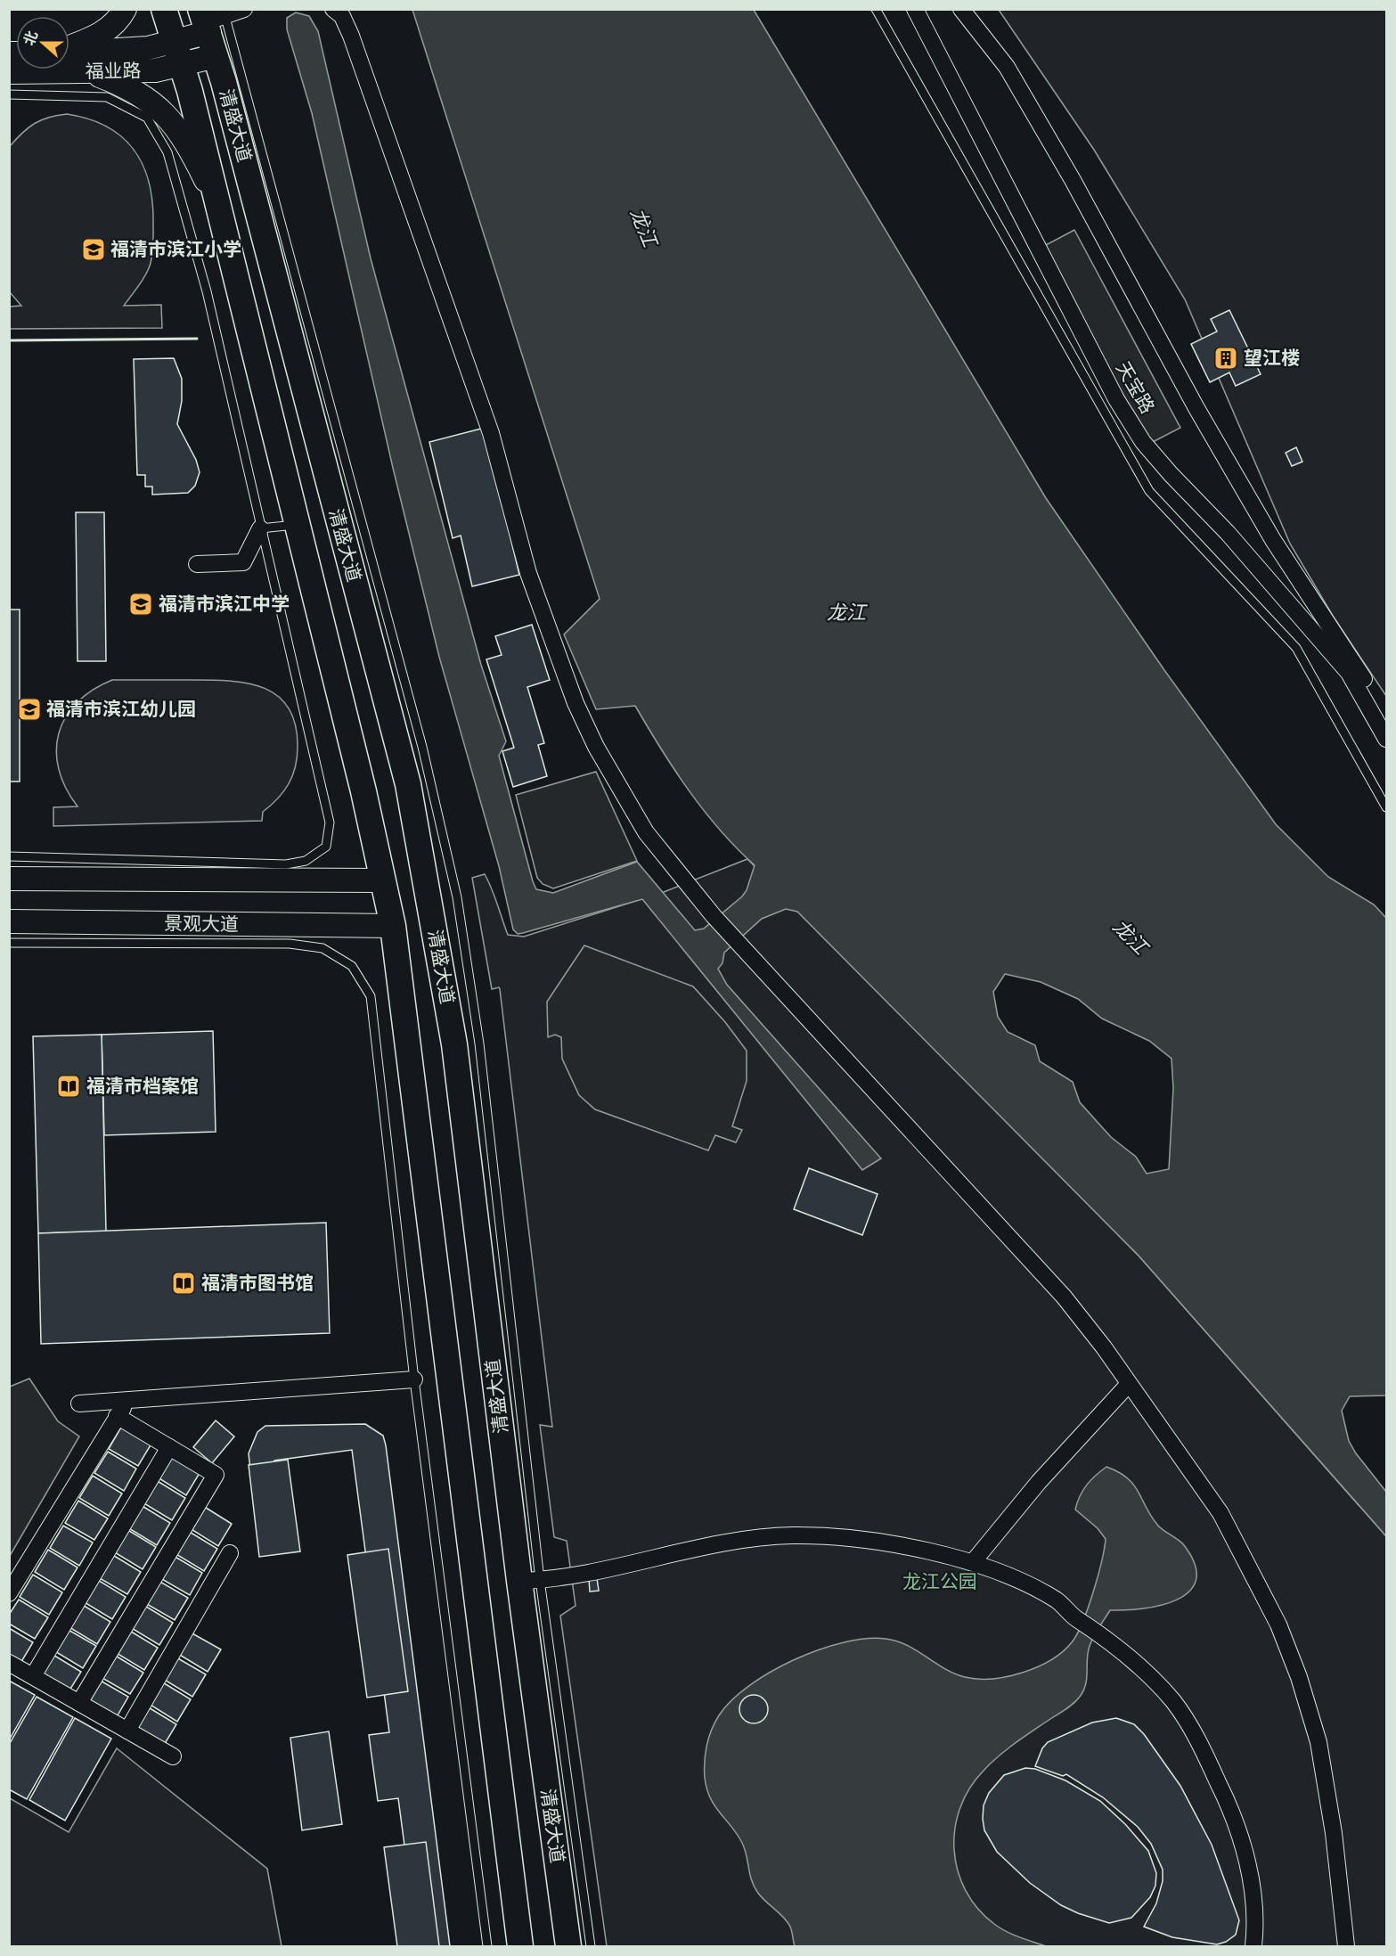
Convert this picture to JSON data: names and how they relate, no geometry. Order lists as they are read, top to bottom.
{
  "streets": {
    "main road": ["清盛大道"],
    "street": ["福业路", "天宝路", "景观大道"]
  },
  "crossings": [
    ["福业路", "清盛大道"],
    ["清盛大道", "景观大道"]
  ],
  "water": ["龙江"],
  "parks": ["龙江公园"],
  "places": {
    "school or university": ["福清市滨江小学", "福清市滨江中学", "福清市滨江幼儿园"],
    "building": ["望江楼"],
    "library": ["福清市档案馆", "福清市图书馆"]
  },
  "north": "left"
}
